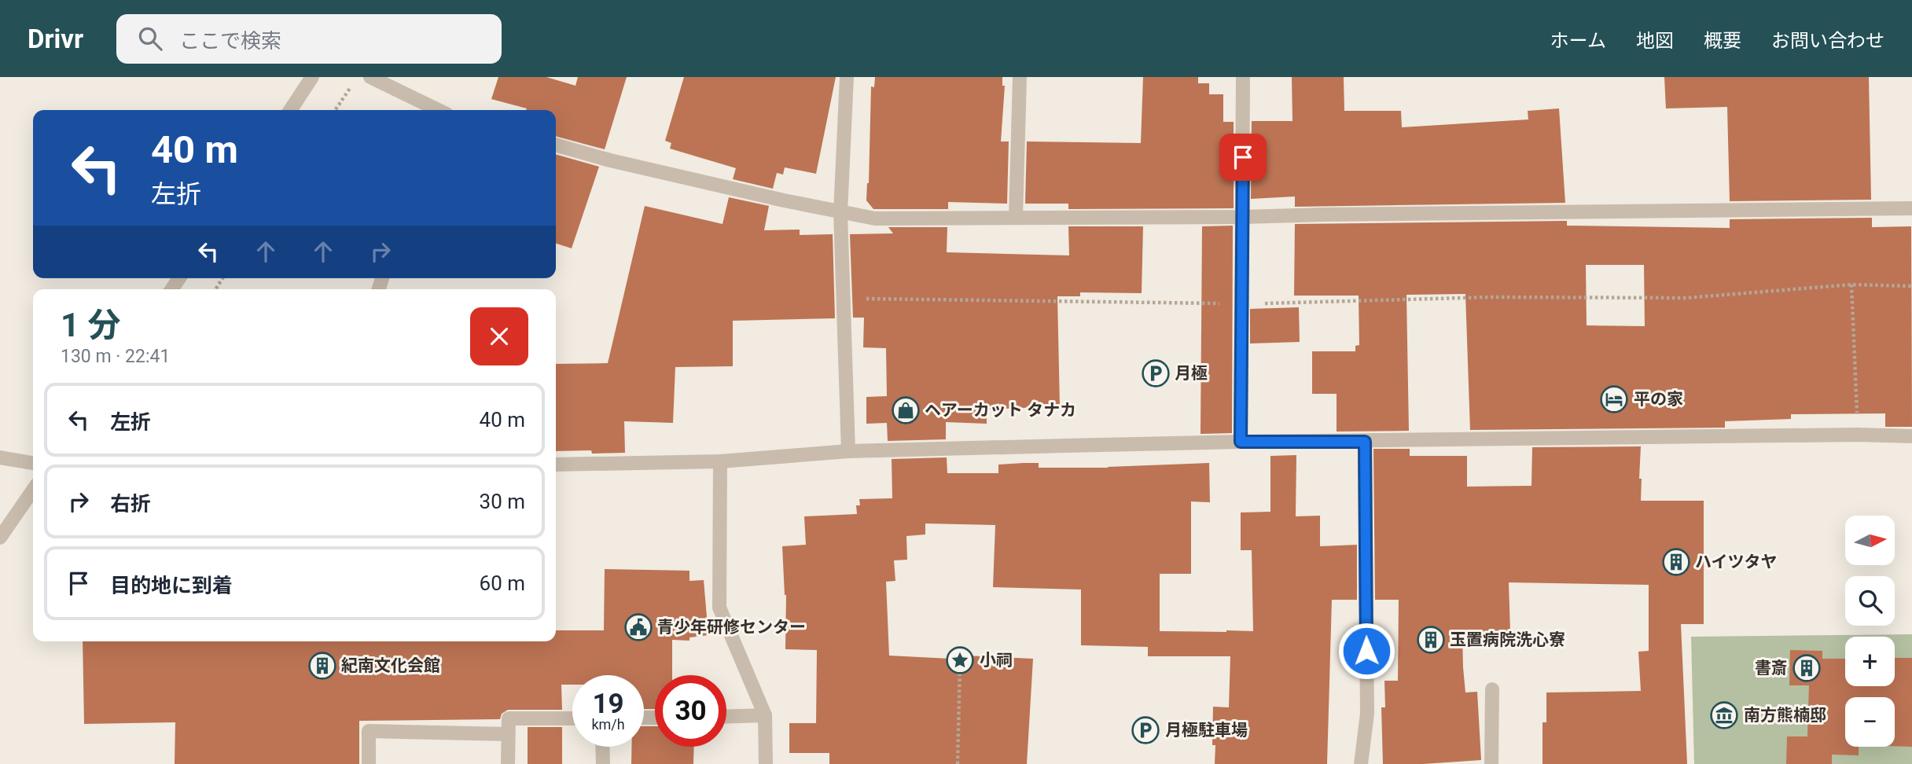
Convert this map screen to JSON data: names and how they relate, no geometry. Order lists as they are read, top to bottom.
{
  "places": {
    "parking": ["月極", "月極駐車場"],
    "hotel": ["平の家"],
    "shop": ["ヘアーカット タナカ"],
    "building": [
      "ハイツタヤ",
      "玉置病院洗心寮",
      "紀南文化会館",
      "書斎"
    ],
    "public building": ["青少年研修センター"],
    "place": ["小祠"],
    "museum": ["南方熊楠邸"]
  },
  "north": "right",
  "page": {
    "header": "Drivr",
    "search": "ここで検索",
    "nav": [
      "ホーム",
      "地図",
      "概要",
      "お問い合わせ"
    ],
    "turn": ["40 m", "左折"],
    "heading": ["1 分", "130 m · 22:41"],
    "list": [
      {
        "name": "左折",
        "value": "40 m"
      },
      {
        "name": "右折",
        "value": "30 m"
      },
      {
        "name": "目的地に到着",
        "value": "60 m"
      }
    ],
    "map_buttons": ["+", "−"],
    "speed": "19 km/h",
    "limit": "30"
  }
}
